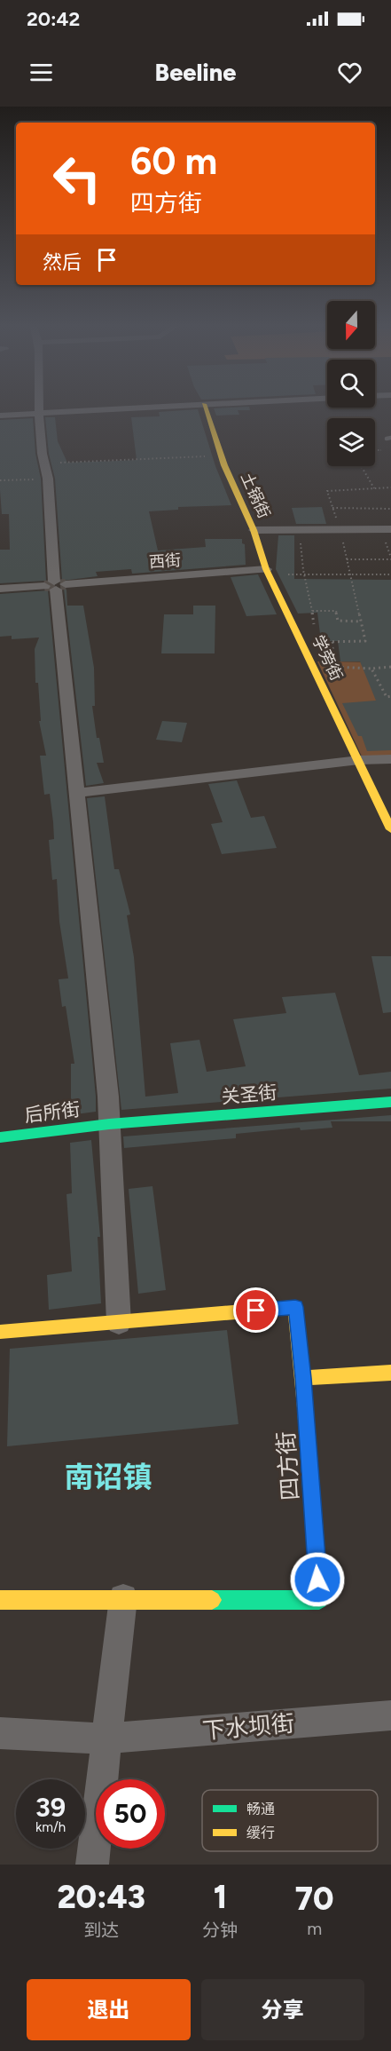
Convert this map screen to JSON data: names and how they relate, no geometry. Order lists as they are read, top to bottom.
{
  "streets": {
    "street": [
      "土锅街",
      "西街",
      "学旁街",
      "关圣街",
      "后所街",
      "四方街",
      "下水坝街"
    ]
  },
  "crossings": [
    ["土锅街", "西街"],
    ["土锅街", "学旁街"],
    ["西街", "学旁街"],
    ["关圣街", "后所街"]
  ],
  "districts": ["南诏镇"],
  "legend": ["畅通", "缓行"],
  "north": "bottom",
  "page": {
    "status": "20:42",
    "header": "Beeline",
    "turn": ["60 m", "四方街"],
    "then": "然后",
    "speed": "39 km/h",
    "limit": "50",
    "eta": [
      "20:43",
      "到达",
      "1",
      "分钟",
      "70",
      "m"
    ],
    "buttons": ["退出", "分享"]
  }
}
